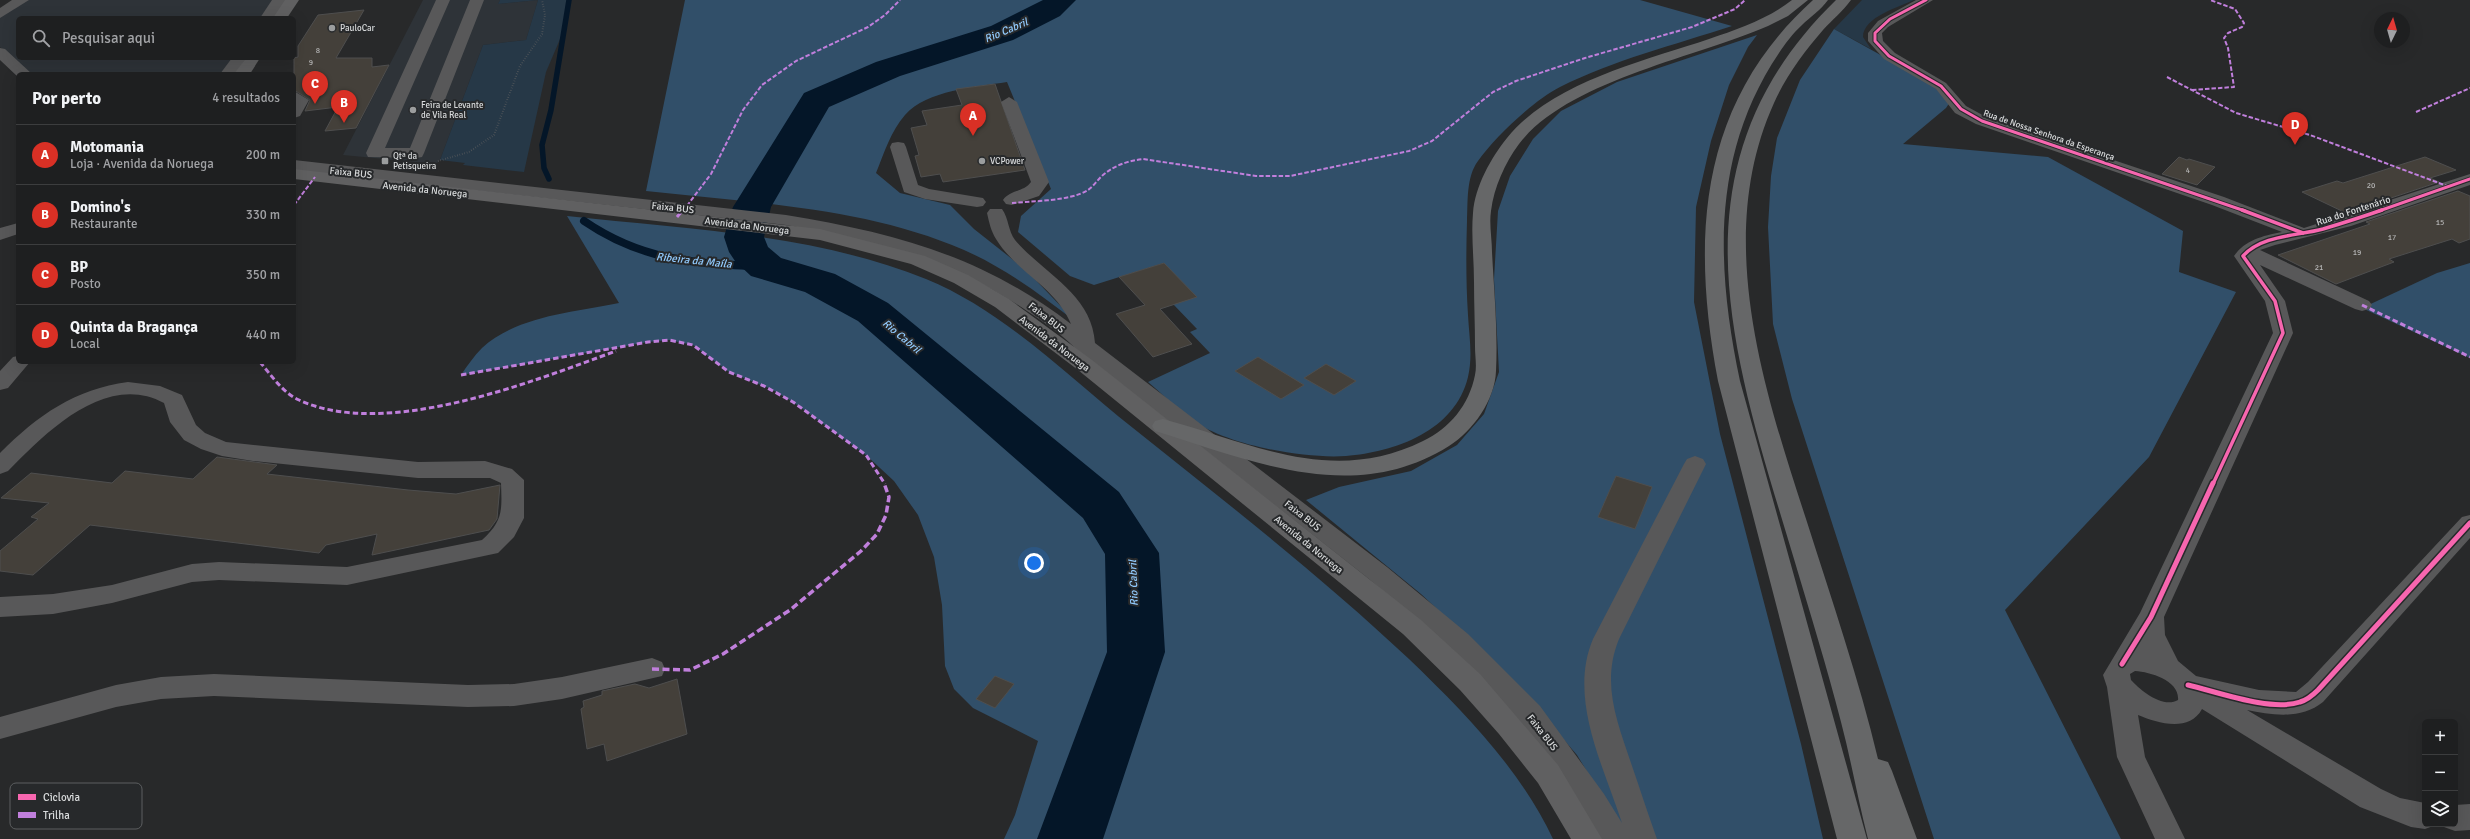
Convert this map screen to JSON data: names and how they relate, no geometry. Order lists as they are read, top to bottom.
{
  "streets": {
    "main road": ["Avenida da Noruega"],
    "street": ["Rua de Nossa Senhora da Esperança", "Faixa BUS", "Rua do Fontenário"]
  },
  "crossings": [
    ["Rua de Nossa Senhora da Esperança", "Rua do Fontenário"],
    ["Faixa BUS", "Avenida da Noruega"]
  ],
  "water": ["Rio Cabril", "Ribeira da Maíla"],
  "places": {
    "other": ["PauloCar", "Feira de Levante de Vila Real", "VCPower"],
    "transit": ["Qtª da Petisqueira"]
  },
  "house_numbers": [
    "8",
    "9",
    "4",
    "20",
    "15",
    "17",
    "19",
    "21"
  ],
  "legend": ["Ciclovia", "Trilha"],
  "north": "top",
  "page": {
    "search": "Pesquisar aqui",
    "pins": [
      "C",
      "B",
      "A",
      "D"
    ],
    "heading": ["Por perto", "4 resultados"],
    "list": [
      {
        "mark": "A",
        "name": "Motomania",
        "note": "Loja · Avenida da Noruega",
        "value": "200 m"
      },
      {
        "mark": "B",
        "name": "Domino's",
        "note": "Restaurante",
        "value": "330 m"
      },
      {
        "mark": "C",
        "name": "BP",
        "note": "Posto",
        "value": "350 m"
      },
      {
        "mark": "D",
        "name": "Quinta da Bragança",
        "note": "Local",
        "value": "440 m"
      }
    ],
    "map_buttons": ["+", "−"]
  }
}
